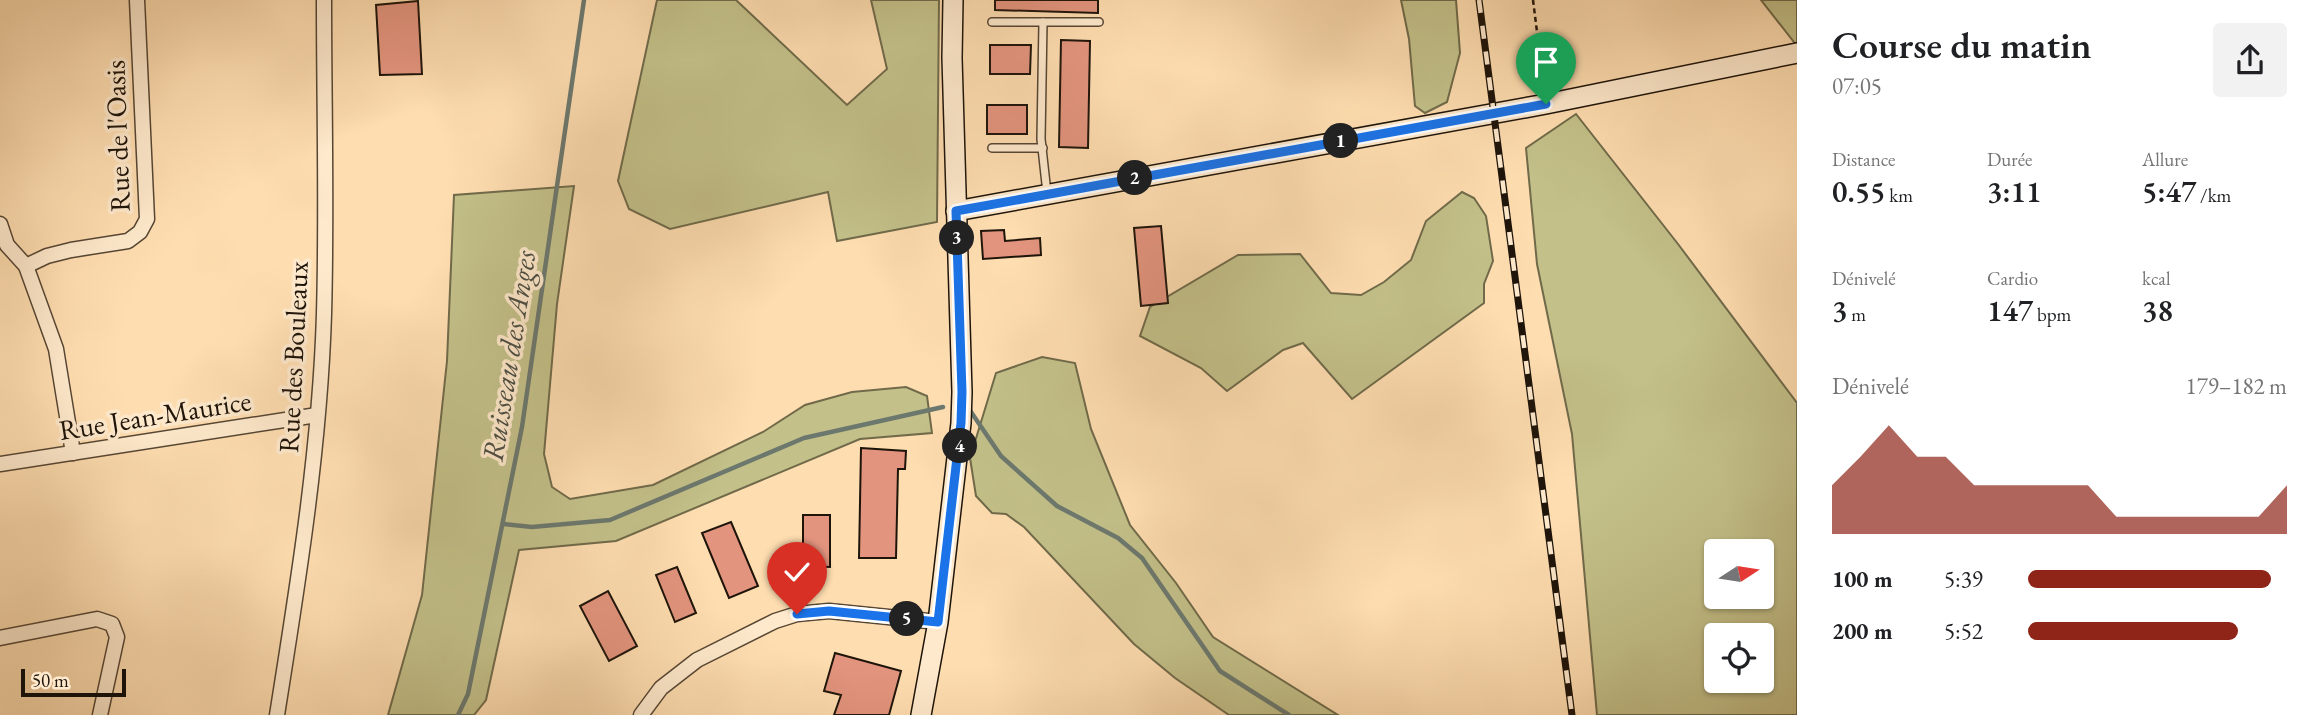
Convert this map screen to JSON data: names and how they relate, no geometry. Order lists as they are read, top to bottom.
{
  "streets": {
    "street": ["Rue de l'Oasis", "Rue des Bouleaux", "Rue Jean-Maurice"]
  },
  "crossings": [
    ["Rue des Bouleaux", "Rue Jean-Maurice"]
  ],
  "water": ["Ruisseau des Anges"],
  "scale_bar": "50 m",
  "north": "right",
  "page": {
    "heading": ["Course du matin", "07:05"],
    "stats": [
      ["Distance", "0.55 km"],
      ["Durée", "3:11"],
      ["Allure", "5:47 /km"],
      ["Dénivelé", "3 m"],
      ["Cardio", "147 bpm"],
      ["kcal", "38"]
    ],
    "pins": [
      "1",
      "2",
      "3",
      "4",
      "5"
    ],
    "chart": ["Dénivelé", "179–182 m"],
    "list": [
      {
        "name": "100 m",
        "note": "5:39"
      },
      {
        "name": "200 m",
        "note": "5:52"
      }
    ],
    "scale": "50 m"
  }
}
